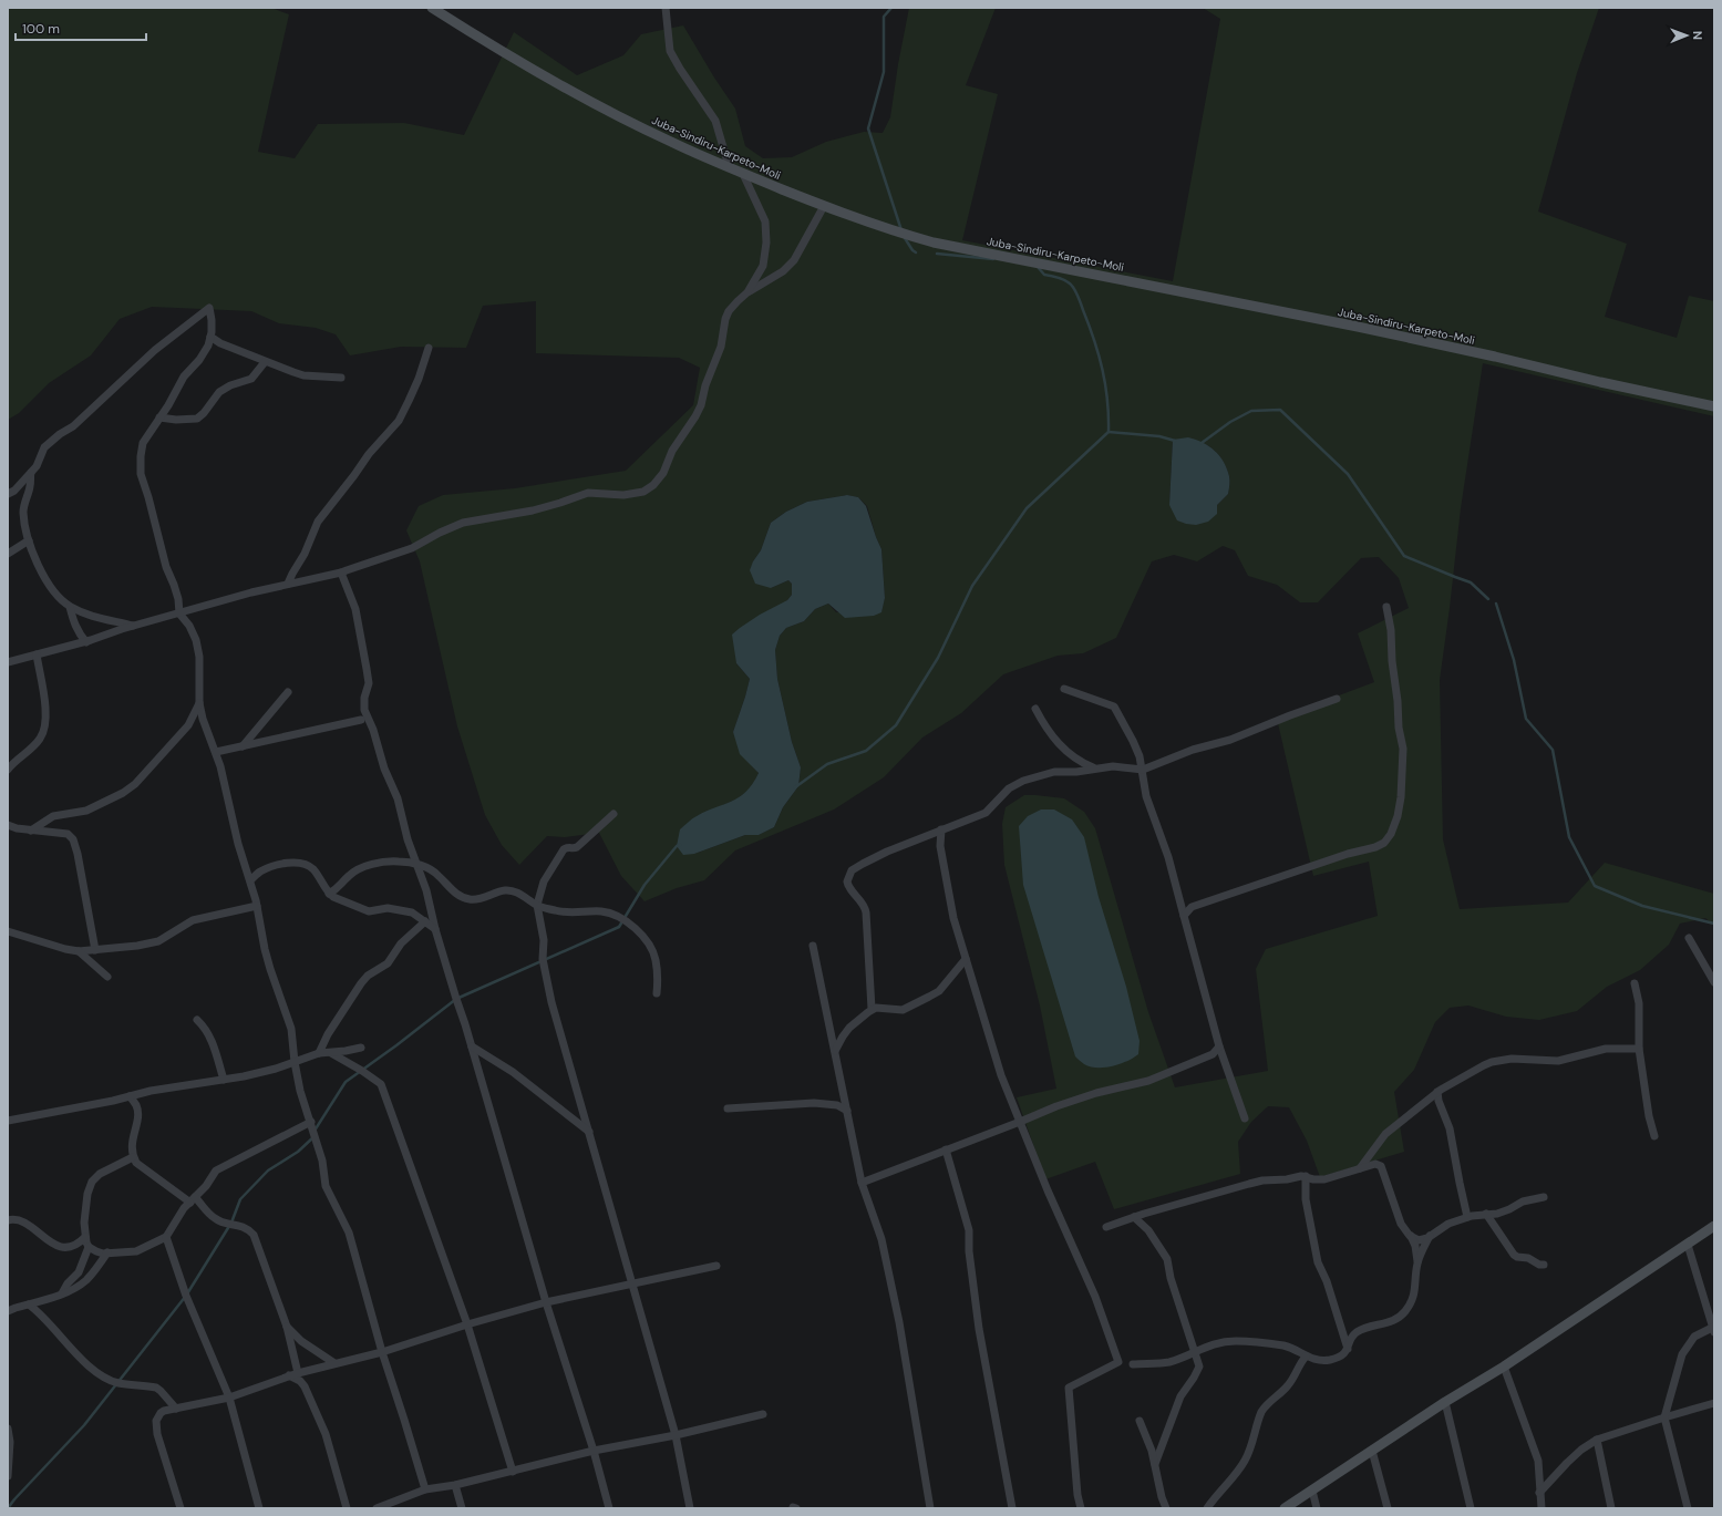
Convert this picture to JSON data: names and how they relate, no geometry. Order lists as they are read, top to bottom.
{
  "streets": {
    "main road": ["Juba-Sindiru-Karpeto-Moli"]
  },
  "scale_bar": "100 m",
  "north": "right"
}
